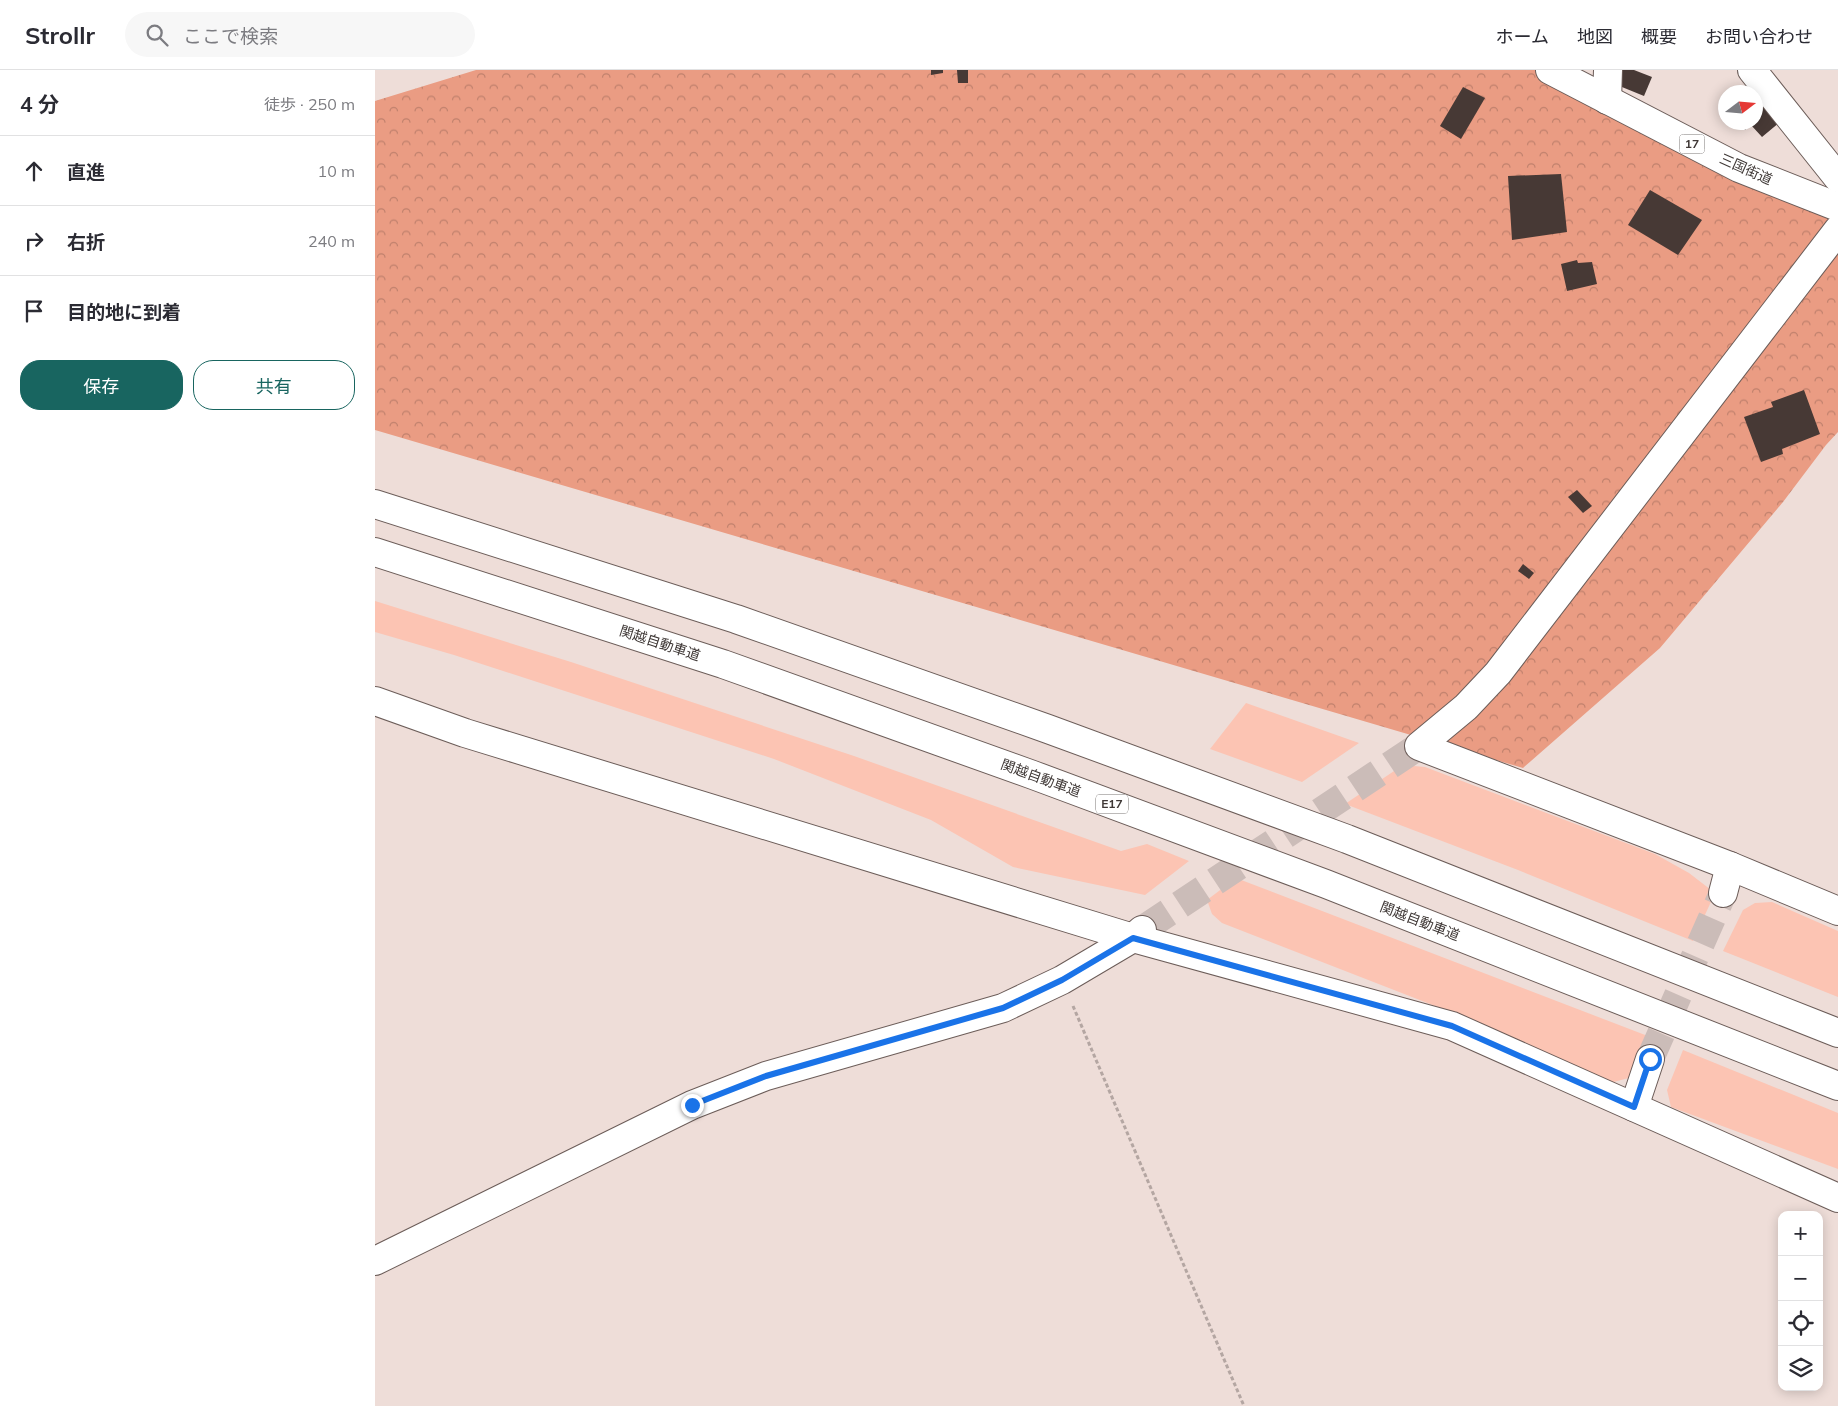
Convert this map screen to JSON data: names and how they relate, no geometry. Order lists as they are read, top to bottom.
{
  "streets": {
    "main road": [
      "17",
      "三国街道",
      "関越自動車道",
      "E17"
    ]
  },
  "north": "right",
  "page": {
    "header": "Strollr",
    "search": "ここで検索",
    "nav": [
      "ホーム",
      "地図",
      "概要",
      "お問い合わせ"
    ],
    "heading": ["4 分", "徒歩 · 250 m"],
    "list": [
      ["直進", "10 m"],
      ["右折", "240 m"],
      "目的地に到着"
    ],
    "buttons": ["保存", "共有"],
    "map_buttons": ["+", "−"]
  }
}
